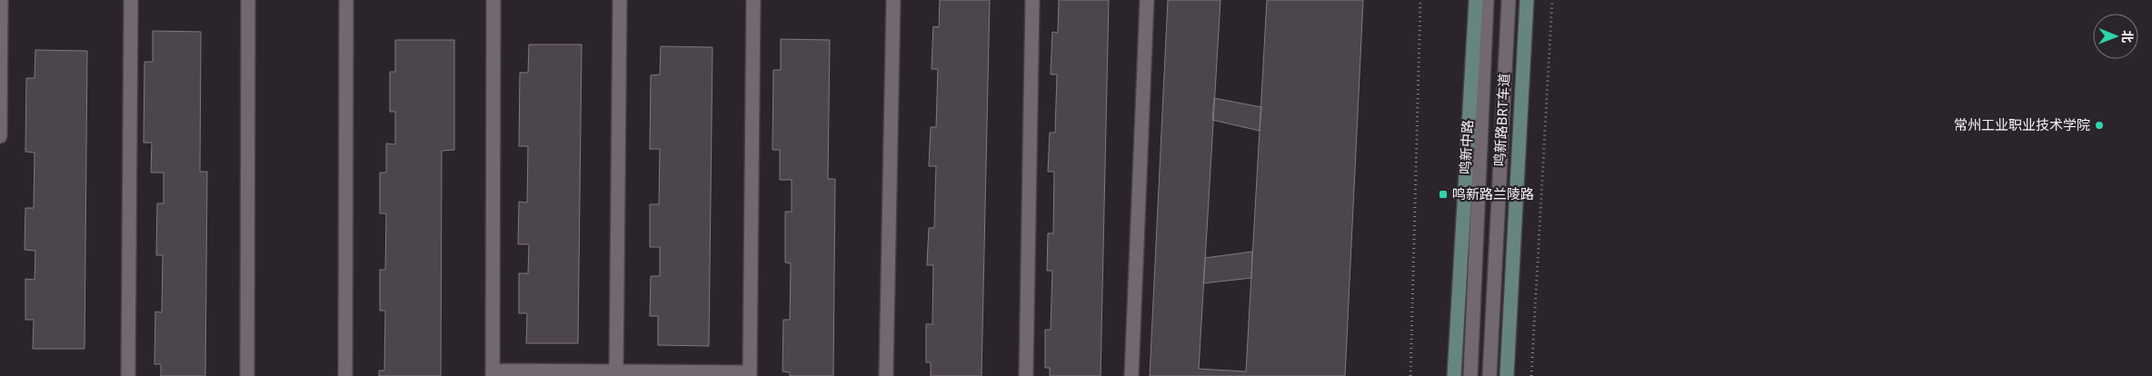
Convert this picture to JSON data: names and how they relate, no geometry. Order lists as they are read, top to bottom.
{
  "streets": {
    "main road": ["鸣新中路"],
    "lane": ["鸣新路BRT车道"]
  },
  "places": {
    "other": ["常州工业职业技术学院"],
    "transit": ["鸣新路兰陵路"]
  },
  "north": "right"
}
